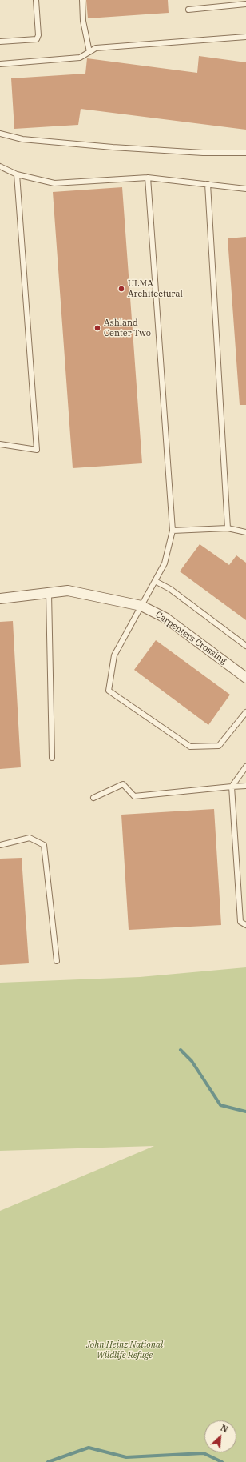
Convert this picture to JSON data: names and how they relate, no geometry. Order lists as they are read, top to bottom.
{
  "streets": {
    "street": ["Carpenters Crossing"]
  },
  "parks": ["John Heinz National Wildlife Refuge"],
  "places": ["ULMA Architectural", "Ashland Center Two"],
  "north": "top right"
}
